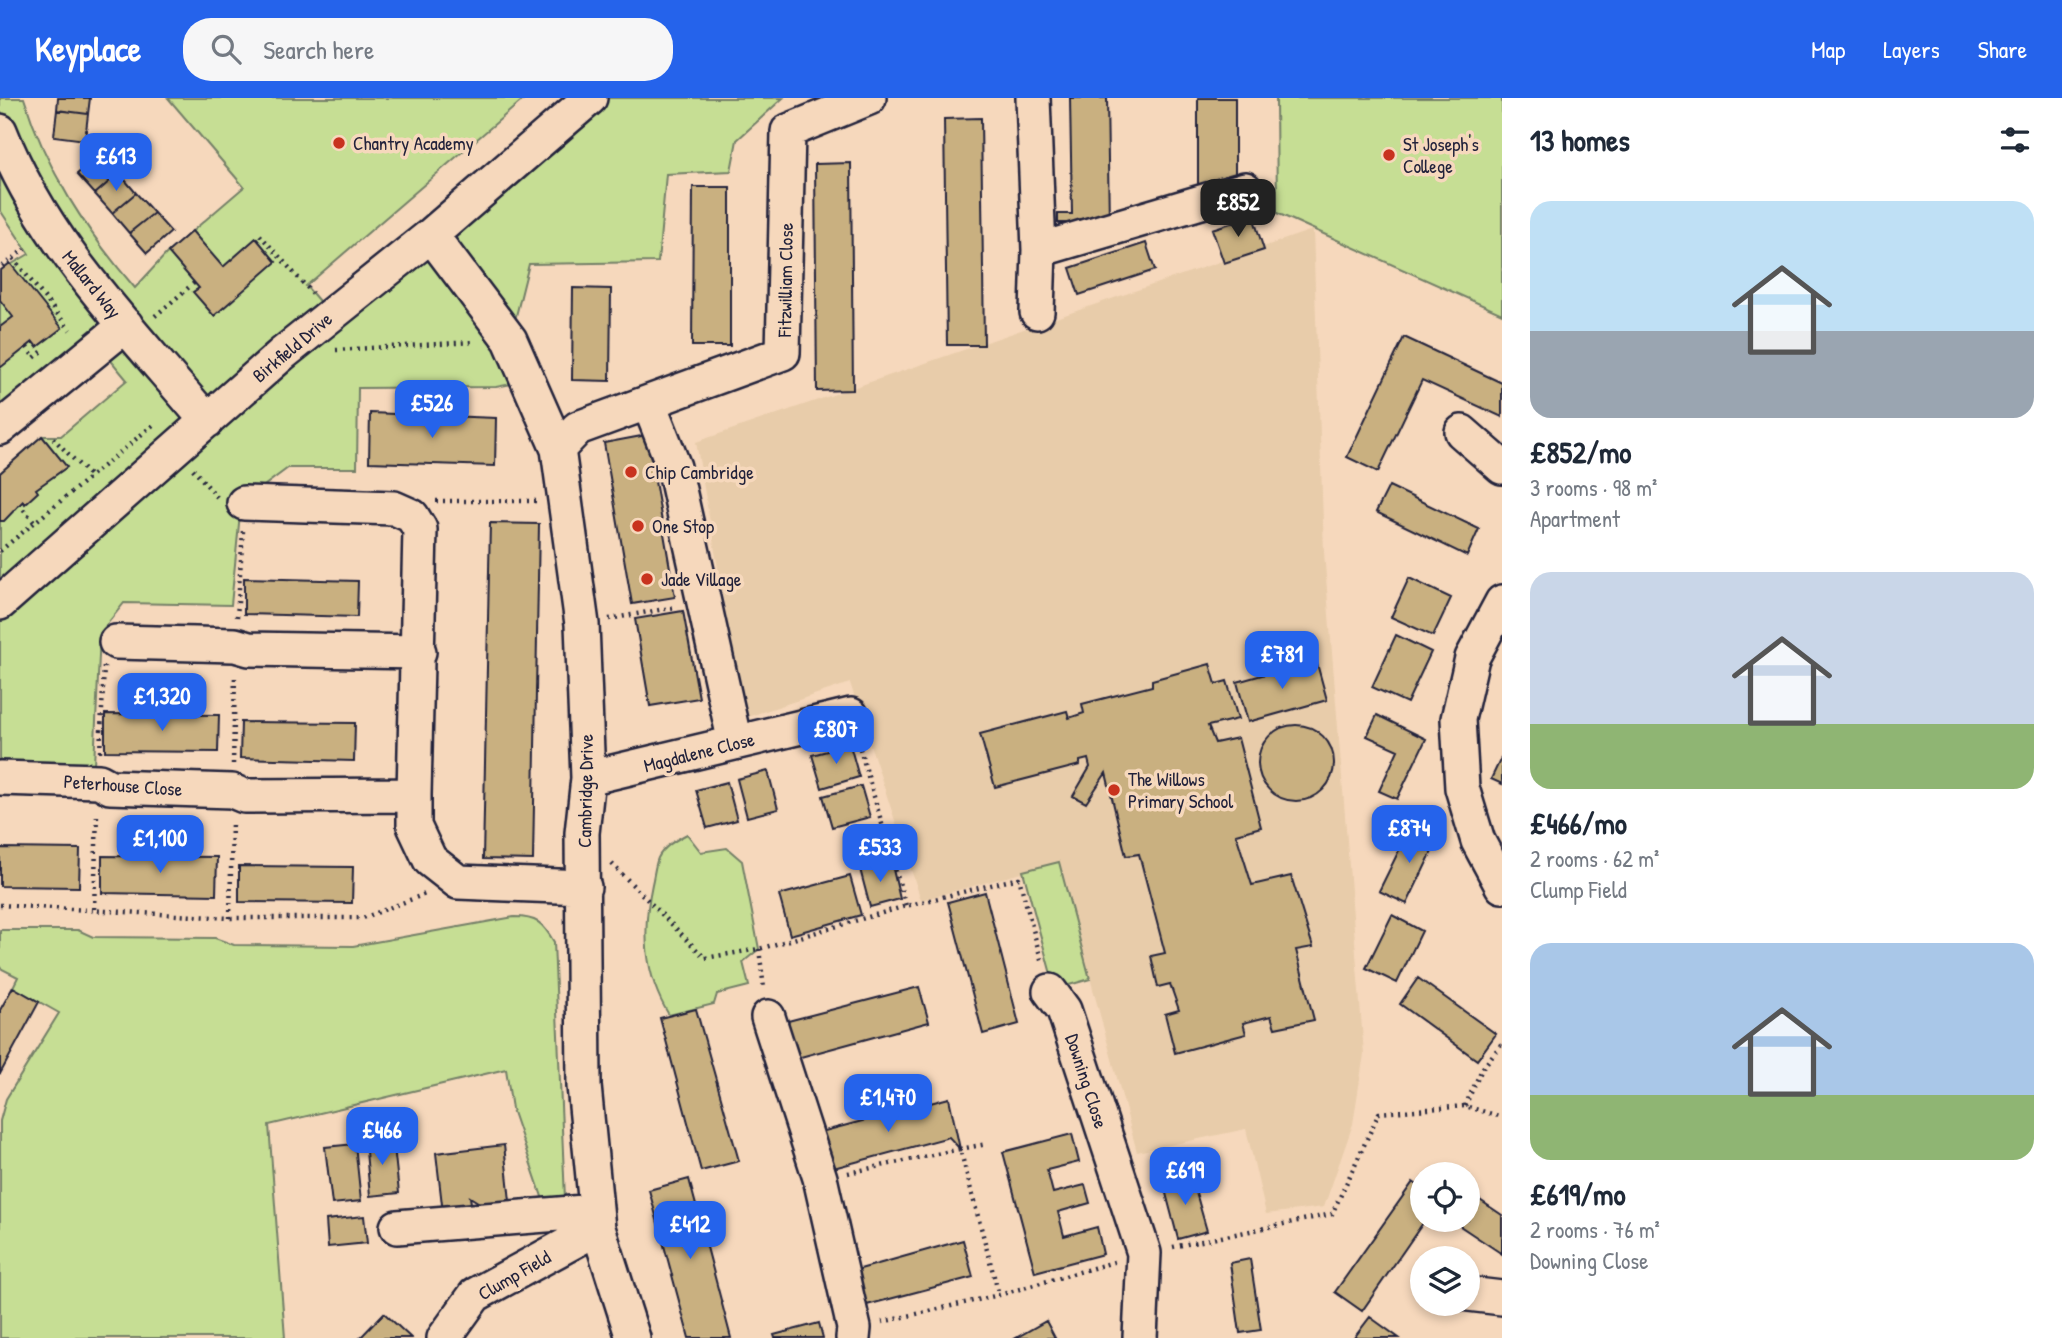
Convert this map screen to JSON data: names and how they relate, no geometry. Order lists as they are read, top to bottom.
{
  "streets": {
    "street": [
      "Fitzwilliam Close",
      "Mallard Way",
      "Birkfield Drive",
      "Magdalene Close",
      "Peterhouse Close",
      "Cambridge Drive",
      "Downing Close",
      "Clump Field"
    ]
  },
  "crossings": [
    ["Fitzwilliam Close", "Cambridge Drive"],
    ["Mallard Way", "Birkfield Drive"],
    ["Birkfield Drive", "Cambridge Drive"],
    ["Magdalene Close", "Cambridge Drive"],
    ["Cambridge Drive", "Clump Field"]
  ],
  "places": [
    "Chantry Academy",
    "St Joseph's College",
    "Chip Cambridge",
    "One Stop",
    "Jade Village",
    "The Willows Primary School"
  ],
  "page": {
    "header": "Keyplace",
    "search": "Search here",
    "nav": ["Map", "Layers", "Share"],
    "heading": "13 homes",
    "price": [
      "£613",
      "£852",
      "£526",
      "£781",
      "£1,320",
      "£807",
      "£874",
      "£1,100",
      "£533",
      "£1,470",
      "£466",
      "£619",
      "£412"
    ],
    "list": [
      {
        "name": "£852/mo",
        "note": "3 rooms · 98 m² · Apartment"
      },
      {
        "name": "£466/mo",
        "note": "2 rooms · 62 m² · Clump Field"
      },
      {
        "name": "£619/mo",
        "note": "2 rooms · 76 m² · Downing Close"
      }
    ]
  }
}
